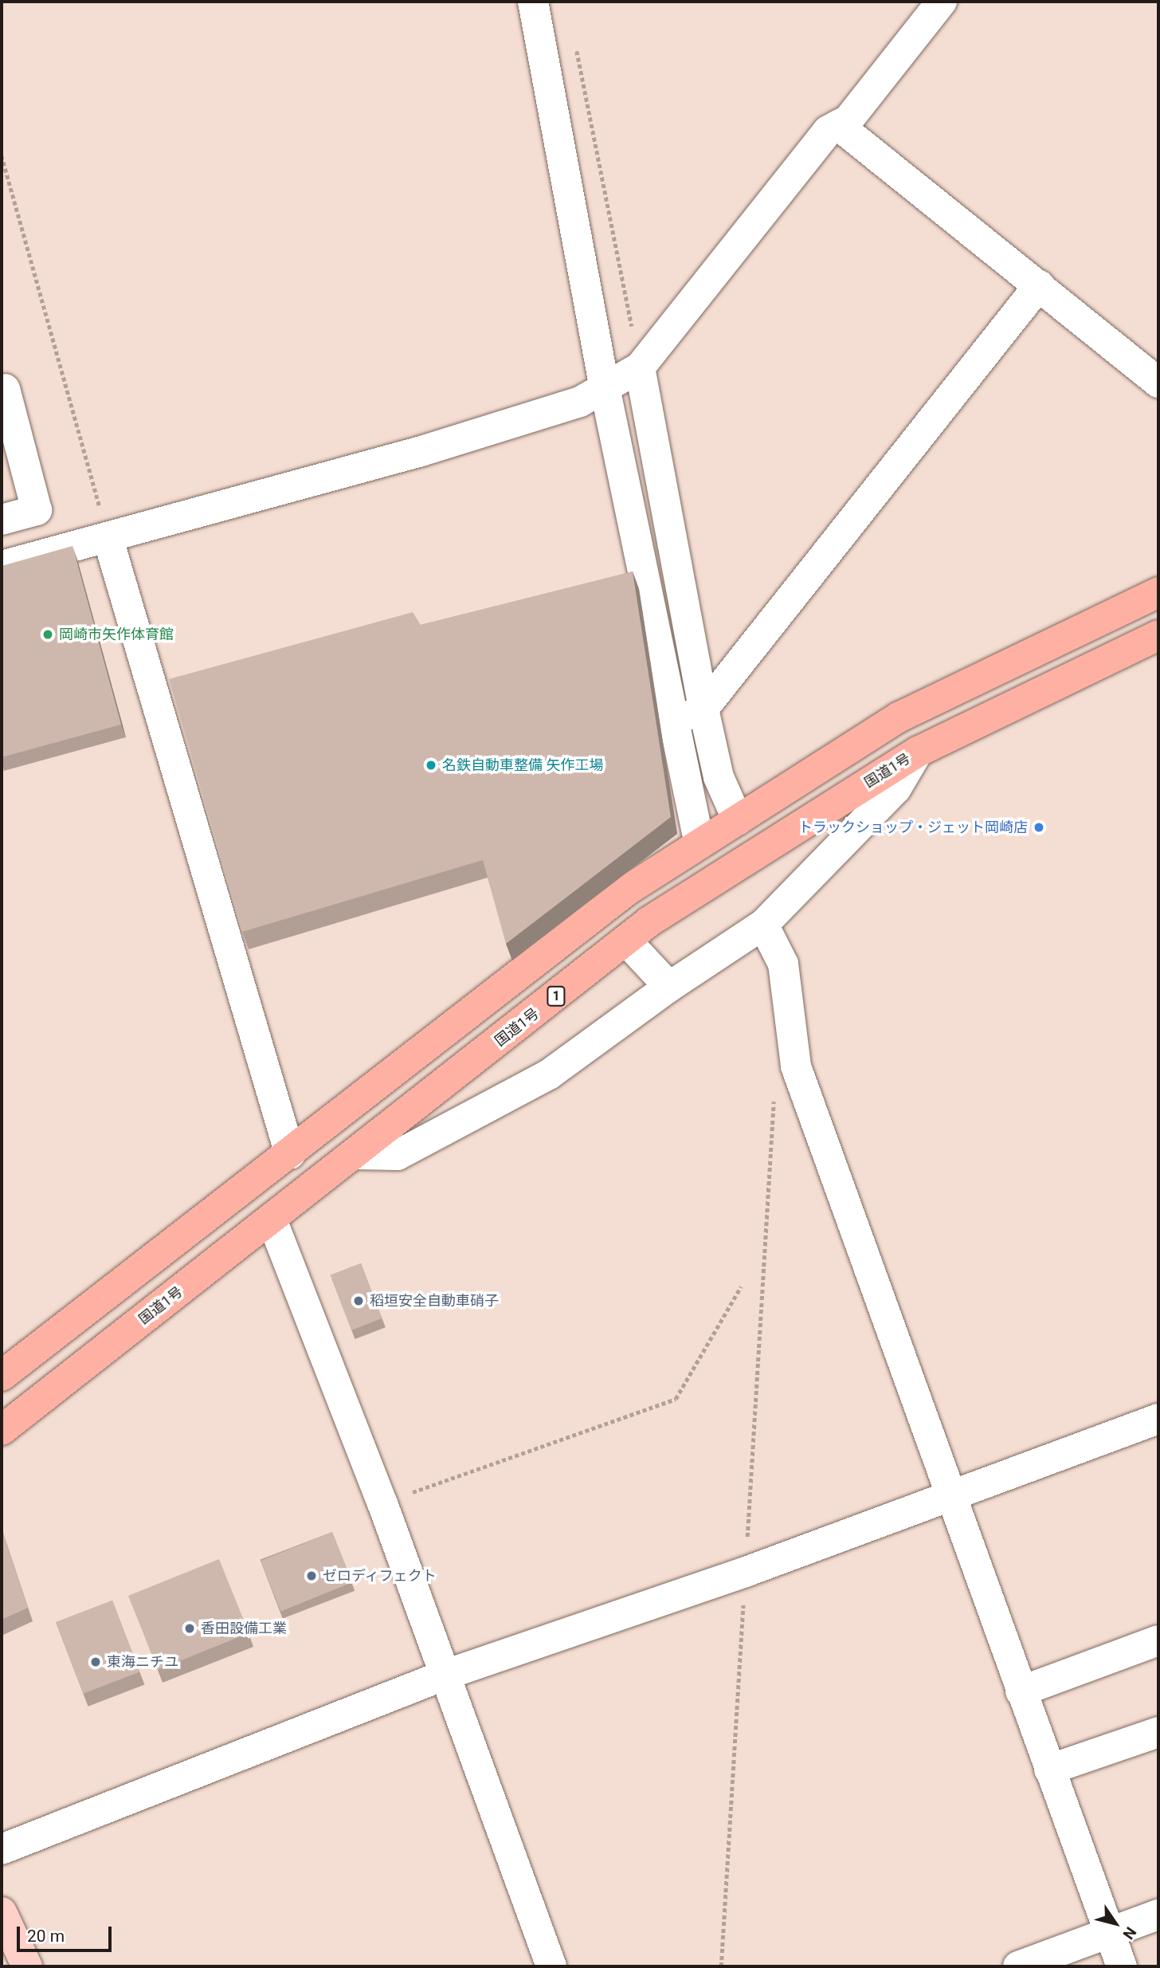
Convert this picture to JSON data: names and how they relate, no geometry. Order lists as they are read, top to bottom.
{
  "streets": {
    "highway": ["国道1号", "1"]
  },
  "places": [
    "岡崎市矢作体育館",
    "名鉄自動車整備 矢作工場",
    "トラックショップ・ジェット岡崎店",
    "稻垣安全自動車硝子",
    "ゼロディフェクト",
    "香田設備工業",
    "東海ニチユ"
  ],
  "scale_bar": "20 m",
  "north": "bottom right"
}
